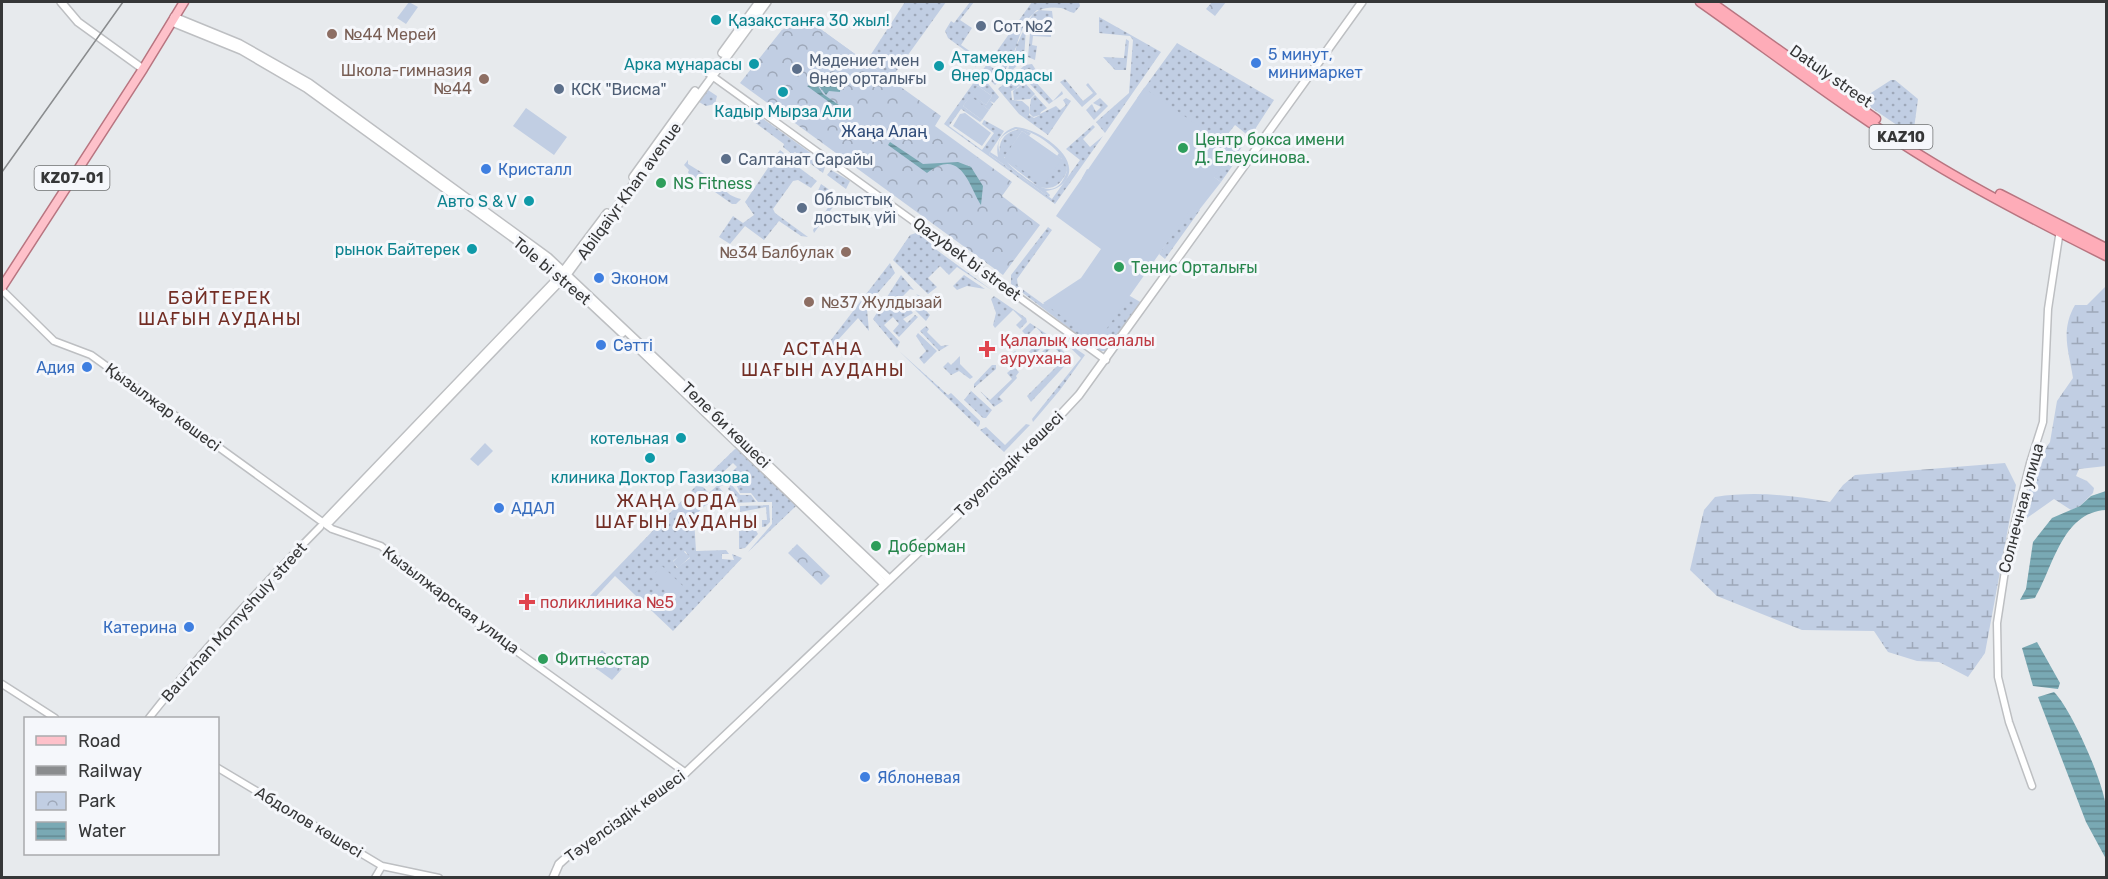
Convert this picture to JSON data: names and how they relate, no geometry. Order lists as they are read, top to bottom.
{
  "streets": {
    "highway": ["Datuly street", "KAZ10"],
    "main road": [
      "KZ07-01",
      "Abilqaiyr Khan avenue",
      "Tole bi street",
      "Төле би көшесі",
      "Тәуелсіздік көшесі"
    ],
    "street": [
      "Qazybek bi street",
      "Қызылжар көшесі",
      "Солнечная улица",
      "Кызылжарская улица",
      "Baurzhan Momyshuly street",
      "Абдолов көшесі"
    ]
  },
  "crossings": [
    ["Datuly street", "Солнечная улица"],
    ["KZ07-01", "Tole bi street"],
    ["KZ07-01", "Қызылжар көшесі"],
    ["Abilqaiyr Khan avenue", "Qazybek bi street"],
    ["Abilqaiyr Khan avenue", "Tole bi street"],
    ["Abilqaiyr Khan avenue", "Қызылжар көшесі"],
    ["Abilqaiyr Khan avenue", "Төле би көшесі"],
    ["Abilqaiyr Khan avenue", "Кызылжарская улица"],
    ["Abilqaiyr Khan avenue", "Baurzhan Momyshuly street"],
    ["Qazybek bi street", "Тәуелсіздік көшесі"],
    ["Tole bi street", "Төле би көшесі"],
    ["Қызылжар көшесі", "Кызылжарская улица"],
    ["Қызылжар көшесі", "Baurzhan Momyshuly street"],
    ["Төле би көшесі", "Тәуелсіздік көшесі"],
    ["Тәуелсіздік көшесі", "Кызылжарская улица"],
    ["Кызылжарская улица", "Baurzhan Momyshuly street"]
  ],
  "districts": ["БӘЙТЕРЕК ШАҒЫН АУДАНЫ", "АСТАНА ШАҒЫН АУДАНЫ", "ЖАҢА ОРДА ШАҒЫН АУДАНЫ"],
  "parks": ["Жаңа Алаң"],
  "places": {
    "other": [
      "Қазақстанға 30 жыл!",
      "Сот №2",
      "№44 Мерей",
      "5 минут, минимаркет",
      "Арка мұнарасы",
      "Атамекен Өнер Ордасы",
      "Мәдениет мен Өнер орталығы",
      "Школа-гимназия №44",
      "КСК \"Висма\"",
      "Кадыр Мырза Али",
      "Центр бокса имени Д. Елеусинова.",
      "Салтанат Сарайы",
      "Кристалл",
      "NS Fitness",
      "Авто S & V",
      "Облыстық достық үйі",
      "рынок Байтерек",
      "№34 Балбулак",
      "Тенис Орталығы",
      "Эконом",
      "№37 Жулдызай",
      "Cәтті",
      "Адия",
      "котельная",
      "клиника Доктор Газизова",
      "АДАЛ",
      "Доберман",
      "Катерина",
      "Фитнесстар",
      "Яблоневая"
    ],
    "health": ["Қалалық көпсалалы аурухана", "поликлиника №5"]
  },
  "legend": [
    "Road",
    "Railway",
    "Park",
    "Water"
  ]
}
